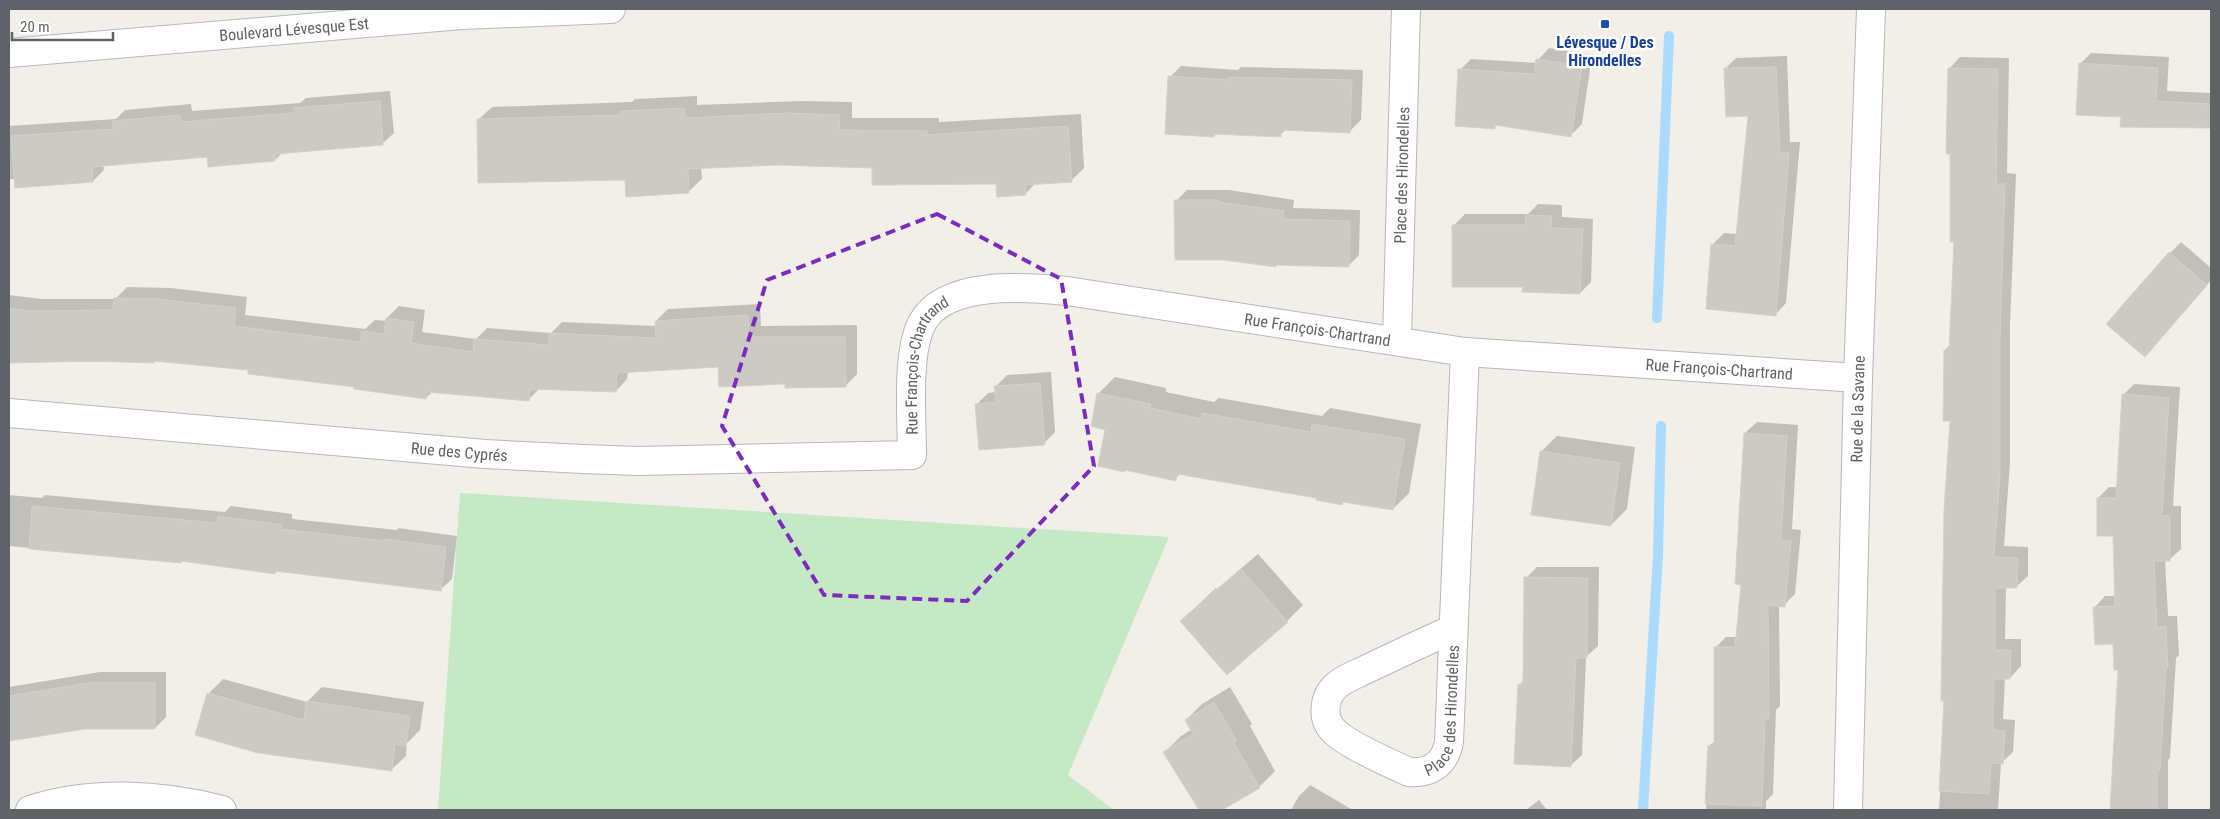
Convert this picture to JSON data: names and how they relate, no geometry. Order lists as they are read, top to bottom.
{
  "streets": {
    "street": [
      "Boulevard Lévesque Est",
      "Place des Hirondelles",
      "Rue François-Chartrand",
      "Rue de la Savane",
      "Rue des Cyprés"
    ]
  },
  "crossings": [
    ["Place des Hirondelles", "Rue François-Chartrand"],
    ["Rue François-Chartrand", "Rue de la Savane"],
    ["Rue François-Chartrand", "Rue des Cyprés"]
  ],
  "places": {
    "transit": ["Lévesque / Des Hirondelles"]
  },
  "scale_bar": "20 m"
}
